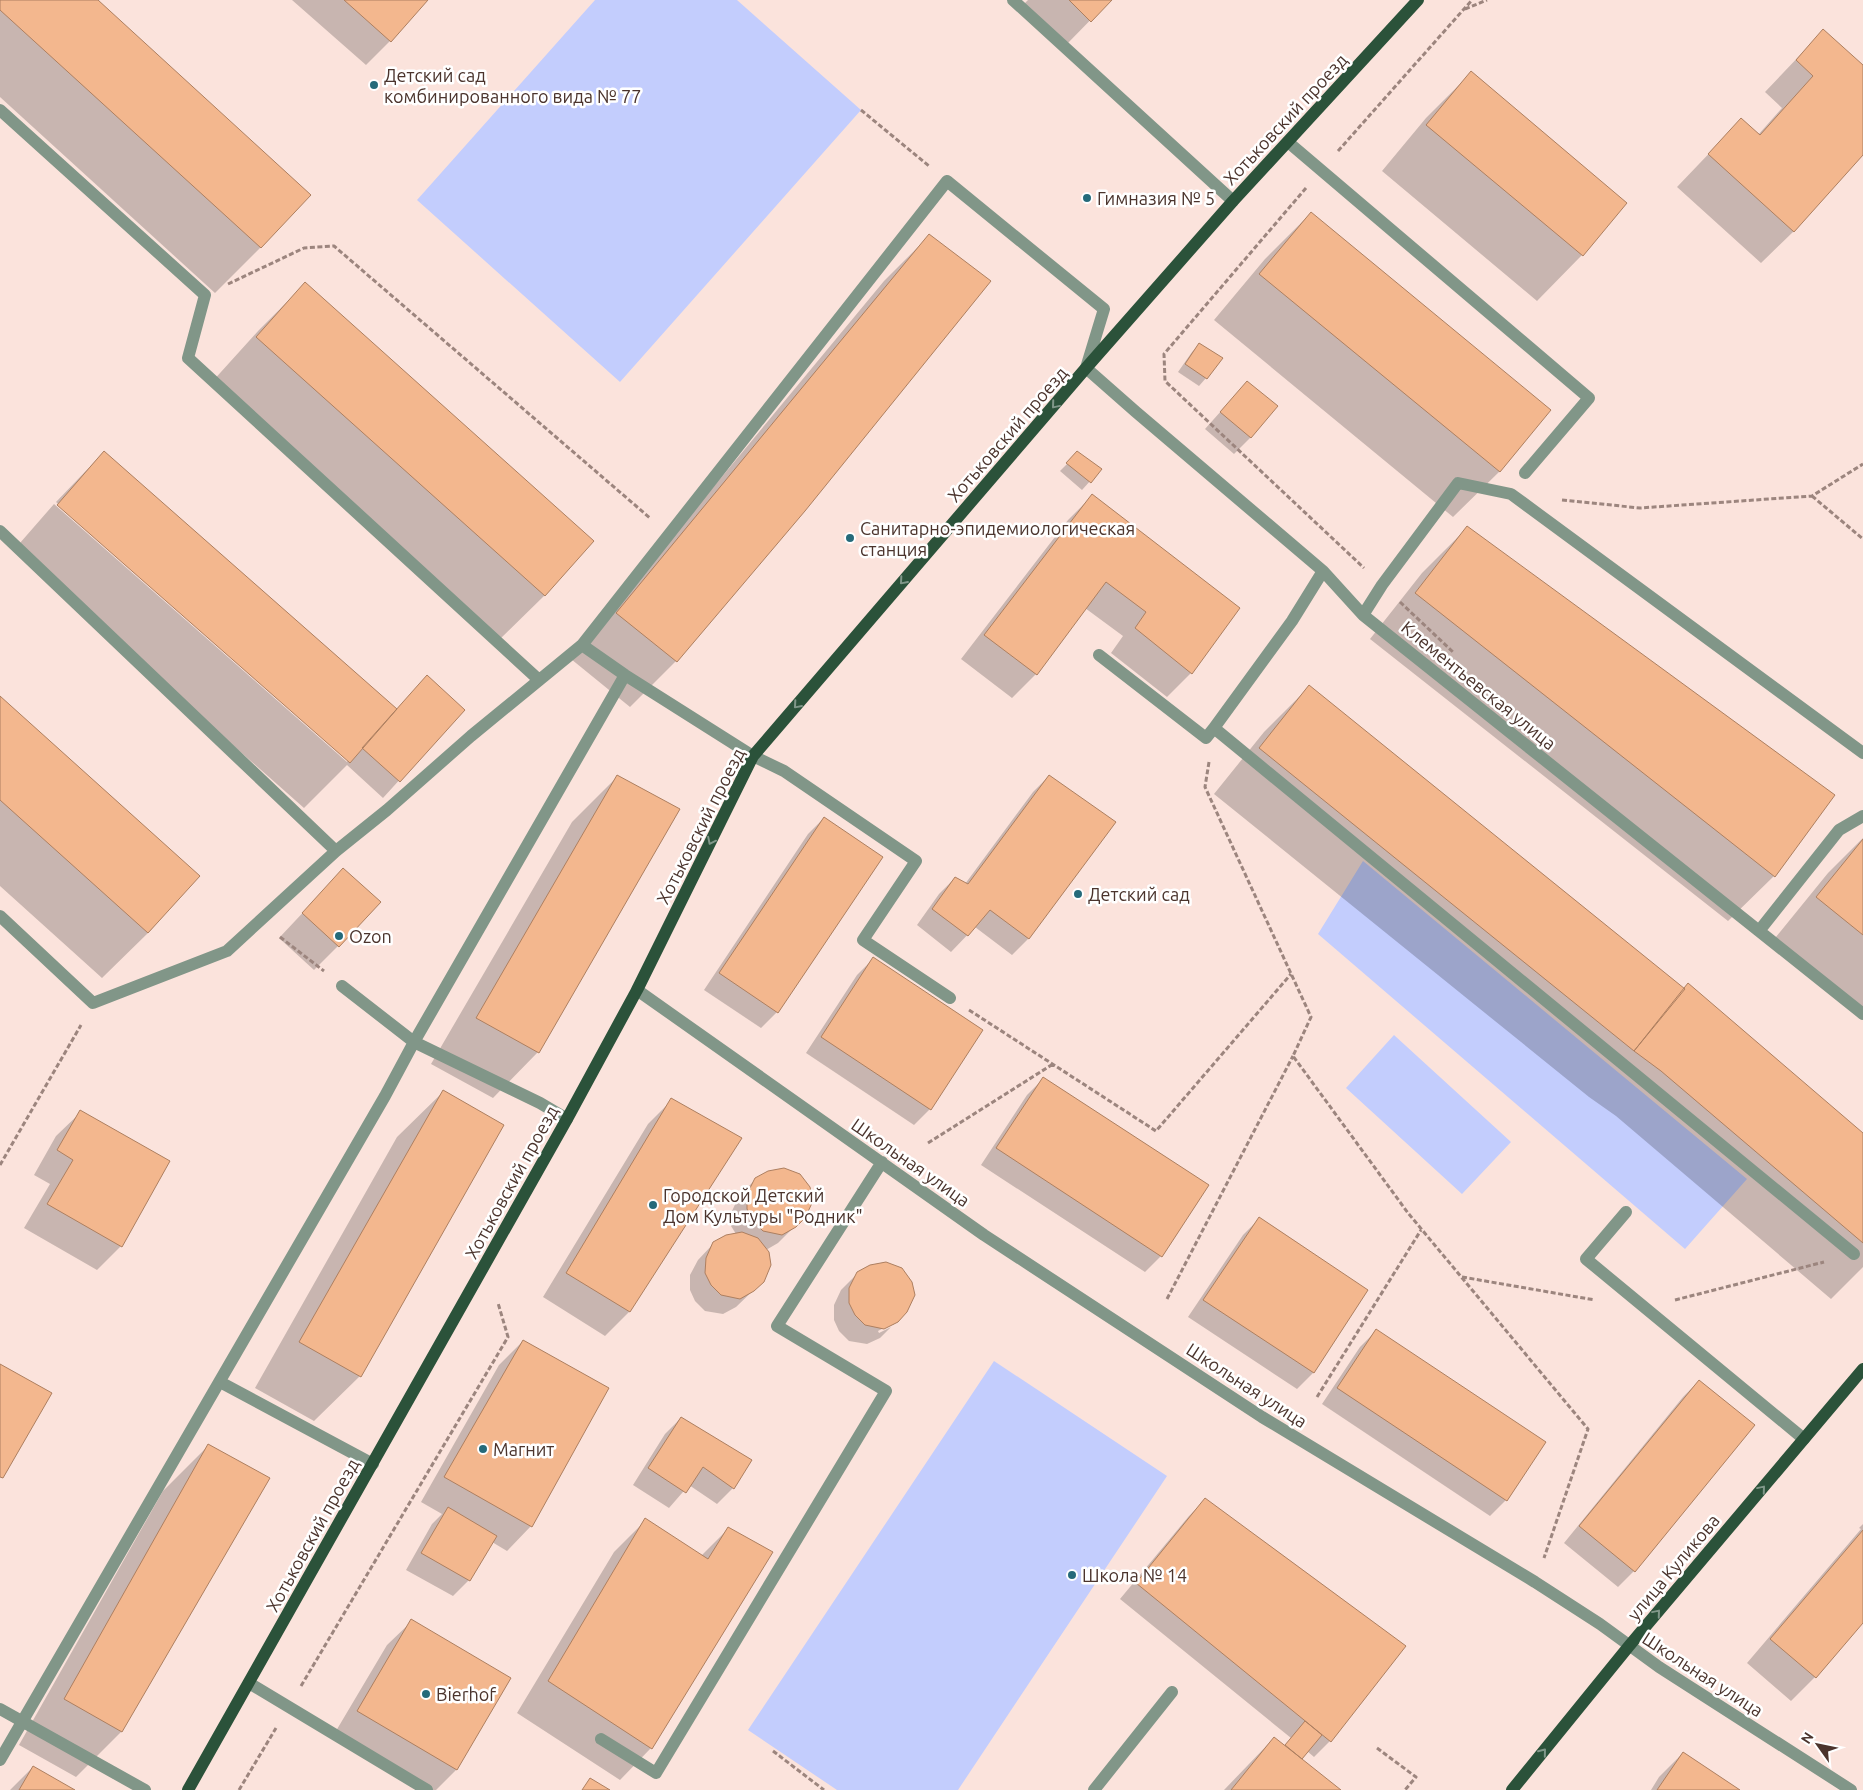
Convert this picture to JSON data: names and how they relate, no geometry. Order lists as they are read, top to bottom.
{
  "streets": {
    "main road": ["Хотьковский проезд", "улица Куликова"],
    "street": ["Клементьевская улица", "Школьная улица"]
  },
  "crossings": [
    ["Хотьковский проезд", "Клементьевская улица"],
    ["Хотьковский проезд", "Школьная улица"],
    ["Школьная улица", "улица Куликова"]
  ],
  "one_way": ["Хотьковский проезд", "улица Куликова"],
  "places": [
    "Детский сад комбинированного вида № 77",
    "Гимназия № 5",
    "Санитарно-эпидемиологическая станция",
    "Детский сад",
    "Ozon",
    "Городской Детский Дом Культуры \"Родник\"",
    "Магнит",
    "Школа № 14",
    "Bierhof"
  ],
  "north": "top left"
}
